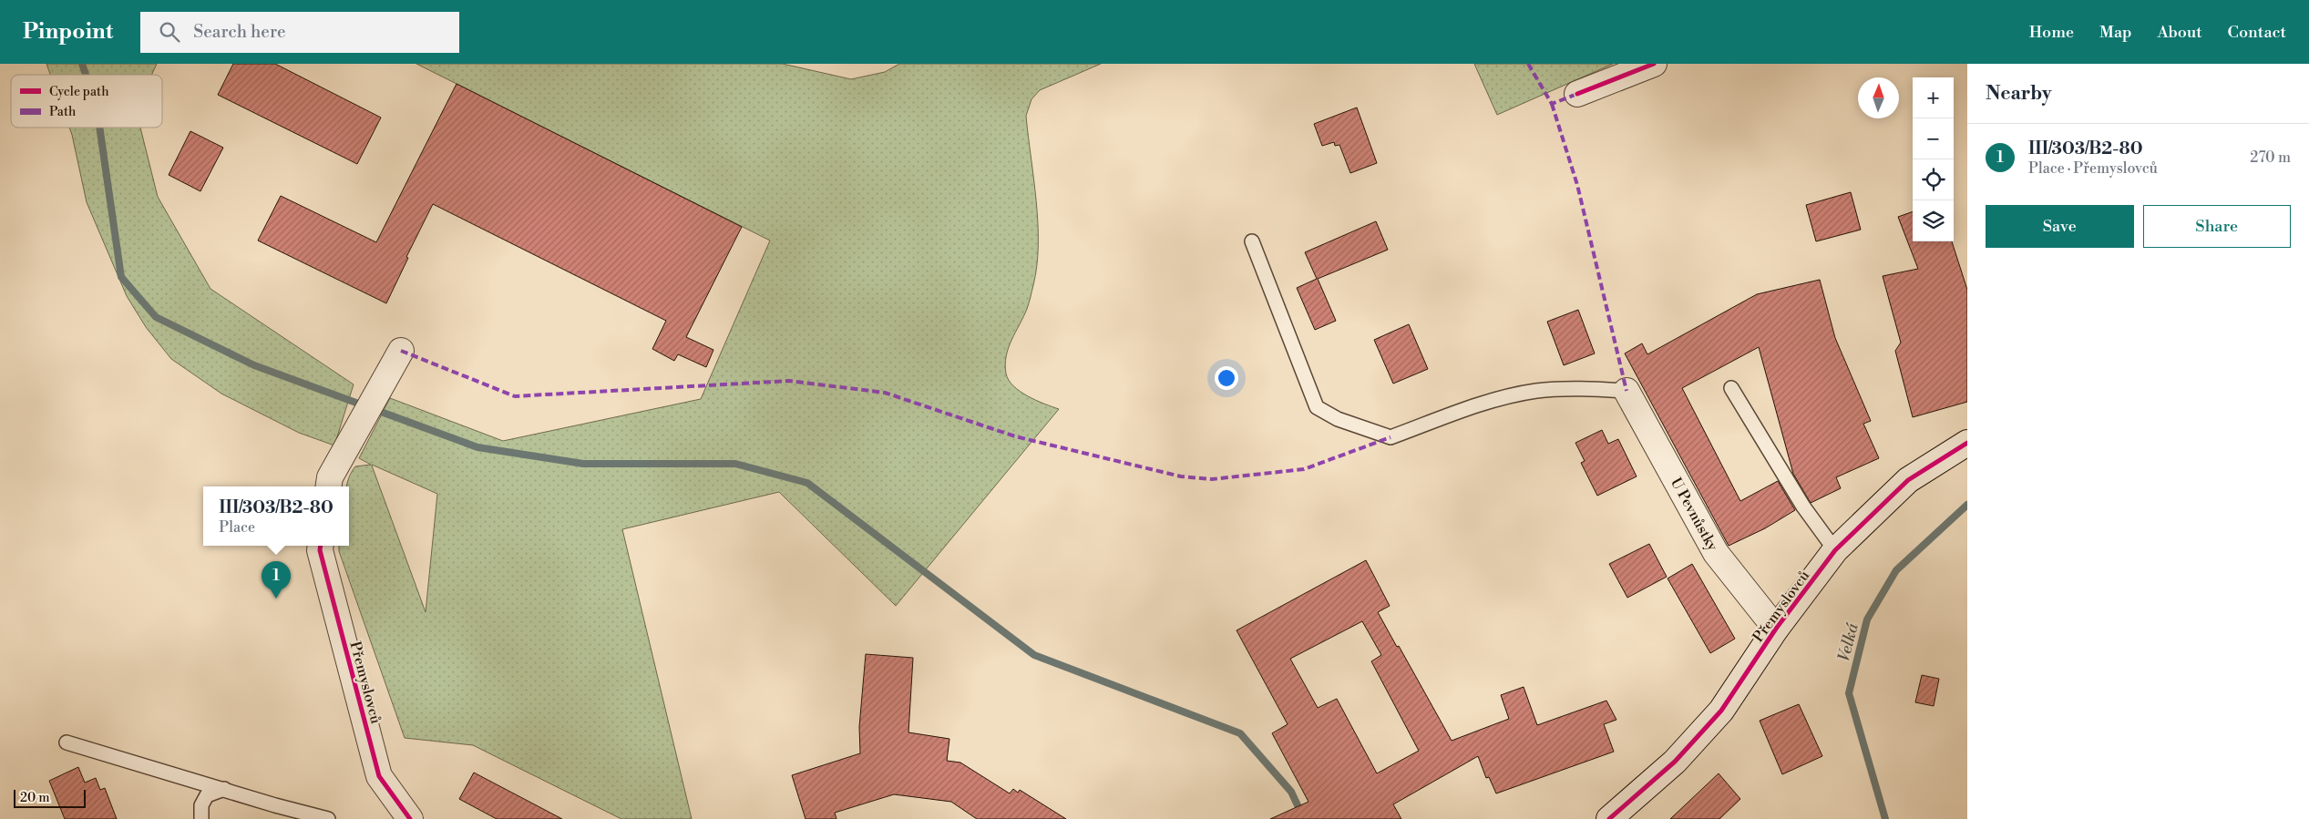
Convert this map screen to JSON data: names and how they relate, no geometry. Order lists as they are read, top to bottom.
{
  "streets": {
    "street": ["U Pevnůstky", "Přemyslovců"]
  },
  "crossings": [
    ["U Pevnůstky", "Přemyslovců"]
  ],
  "water": ["Velká"],
  "legend": ["Cycle path", "Path"],
  "scale_bar": "20 m",
  "north": "top",
  "page": {
    "header": "Pinpoint",
    "search": "Search here",
    "nav": [
      "Home",
      "Map",
      "About",
      "Contact"
    ],
    "heading": "Nearby",
    "map_buttons": ["+", "−"],
    "list": [
      {
        "mark": "1",
        "name": "III/303/B2-80",
        "note": "Place · Přemyslovců",
        "value": "270 m"
      }
    ],
    "buttons": ["Save", "Share"],
    "popup": ["III/303/B2-80", "Place"],
    "pins": "1",
    "scale": "20 m"
  }
}
